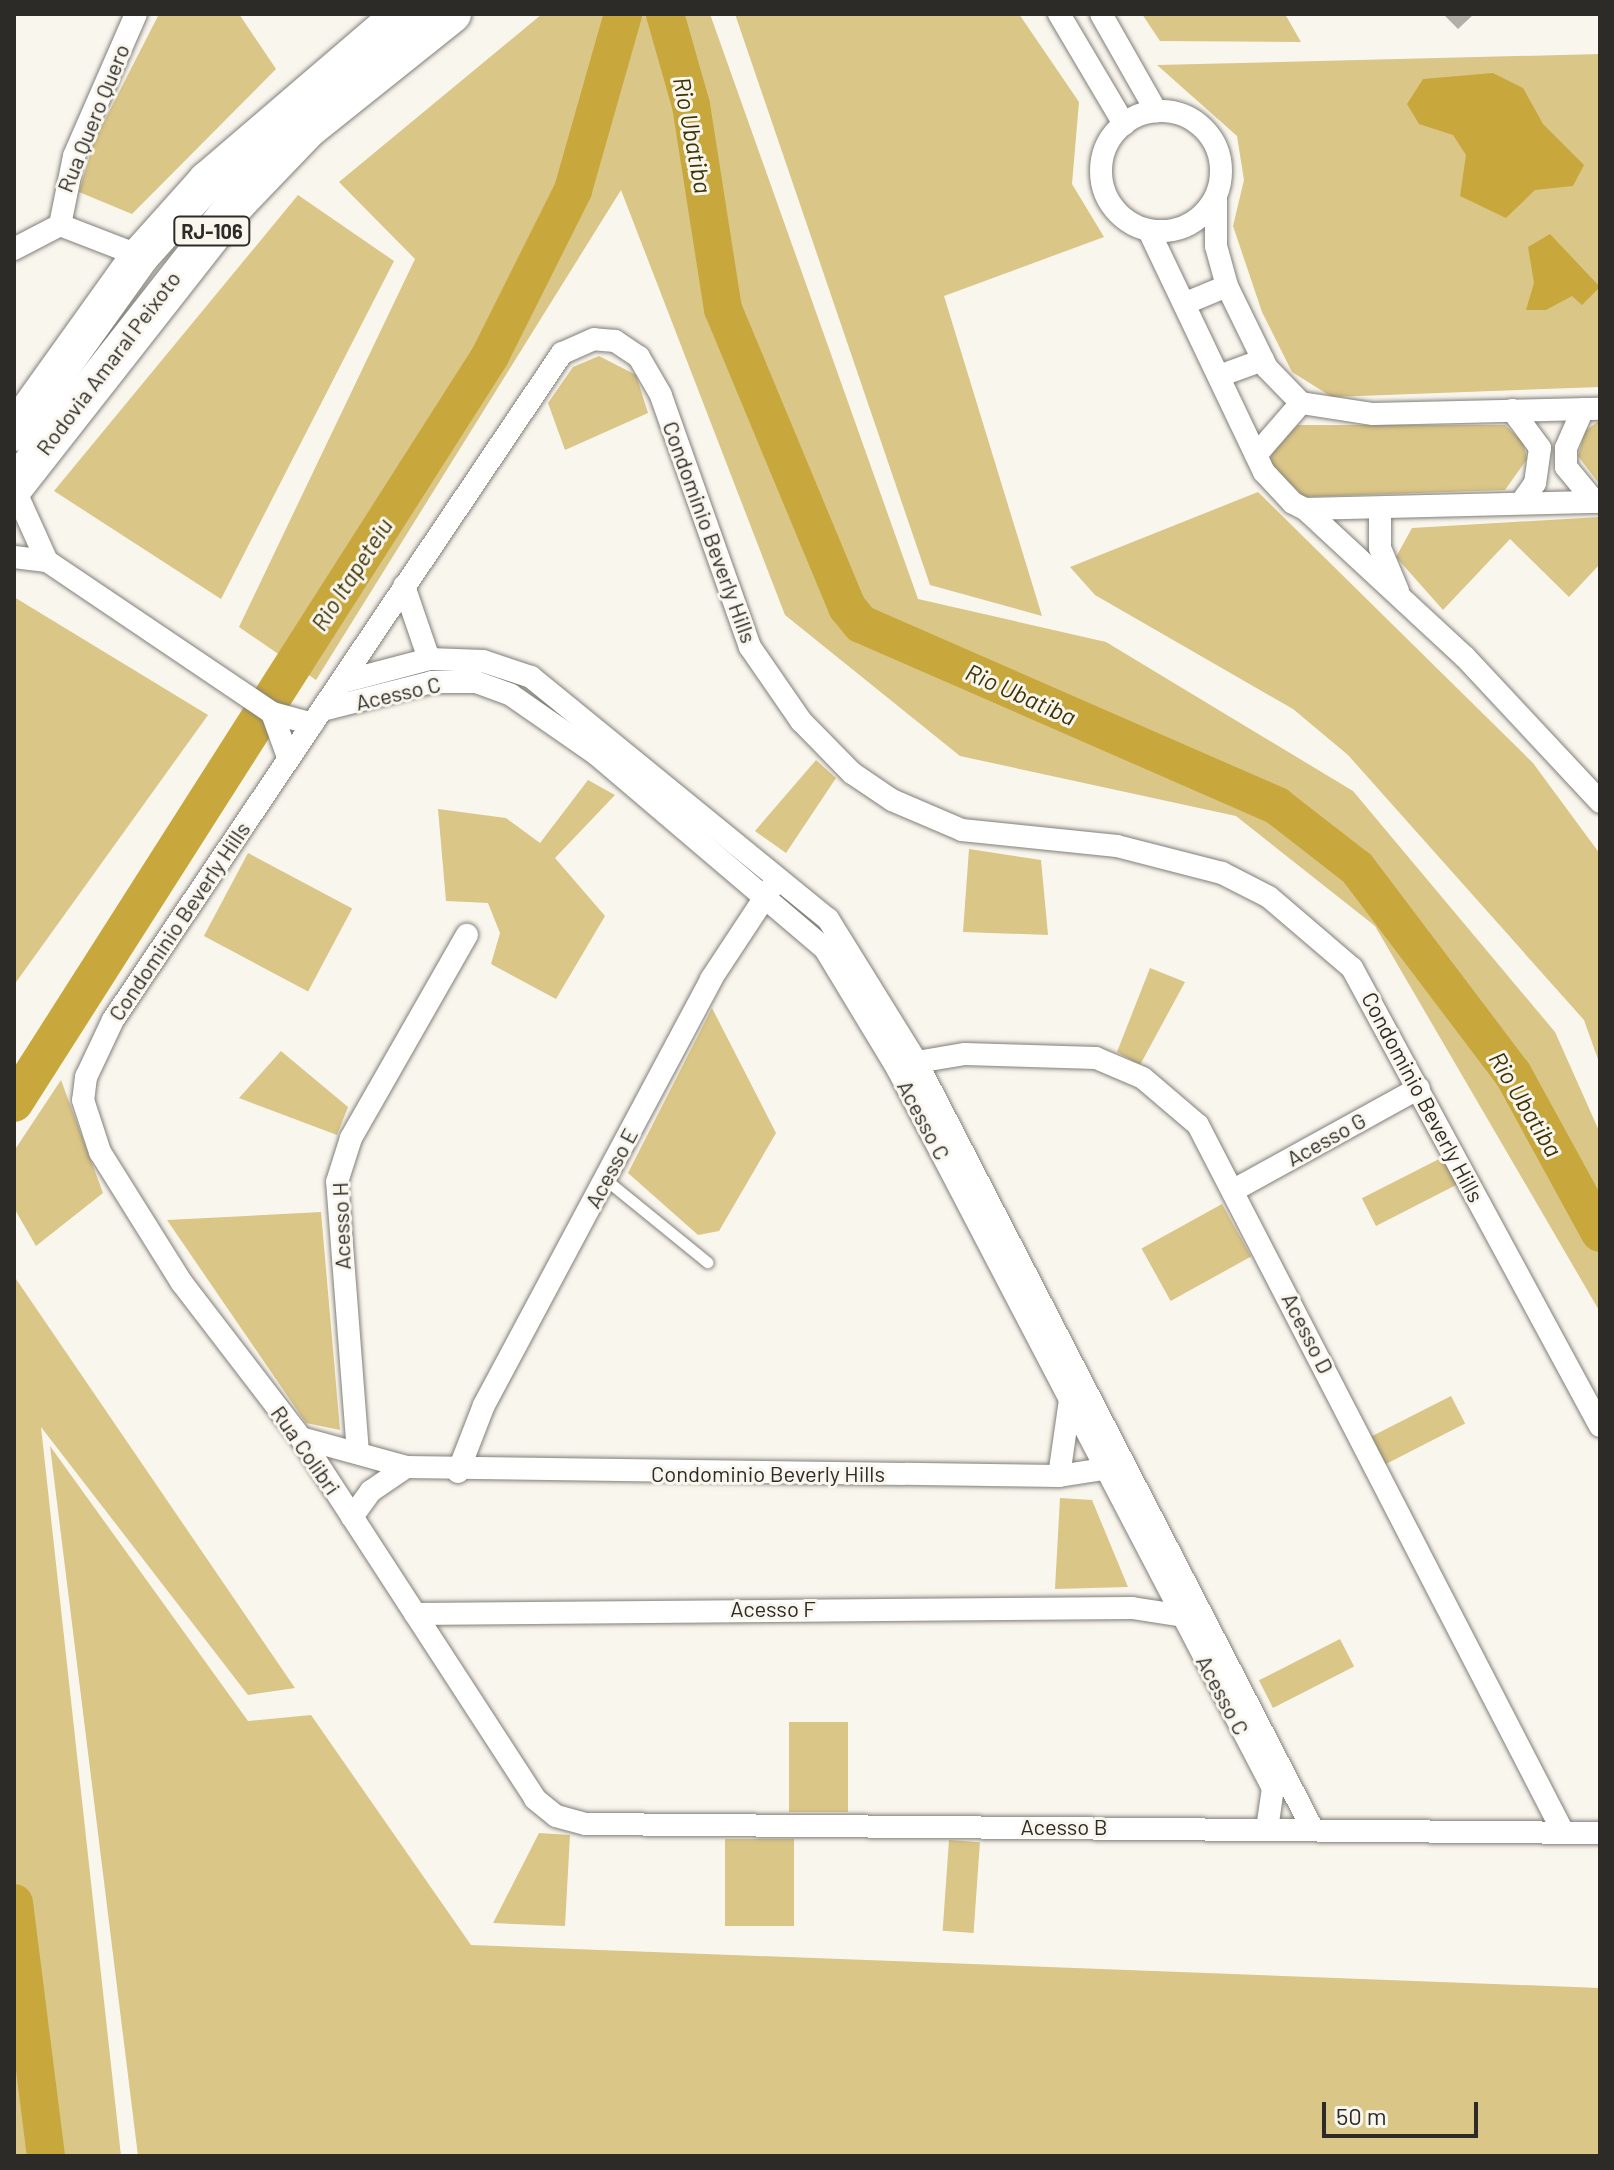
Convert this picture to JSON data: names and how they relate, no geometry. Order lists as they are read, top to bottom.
{
  "streets": {
    "highway": ["RJ-106", "Rodovia Amaral Peixoto"],
    "street": [
      "Rua Quero Quero",
      "Condominio Beverly Hills",
      "Acesso C",
      "Acesso G",
      "Acesso E",
      "Acesso H",
      "Acesso D",
      "Rua Colibri",
      "Acesso F",
      "Acesso B"
    ]
  },
  "crossings": [
    ["Condominio Beverly Hills", "Acesso C"],
    ["Condominio Beverly Hills", "Acesso G"],
    ["Condominio Beverly Hills", "Acesso E"],
    ["Condominio Beverly Hills", "Acesso H"],
    ["Condominio Beverly Hills", "Rua Colibri"],
    ["Acesso C", "Acesso E"],
    ["Acesso C", "Acesso D"],
    ["Acesso C", "Acesso F"],
    ["Acesso C", "Acesso B"],
    ["Acesso G", "Acesso D"],
    ["Acesso D", "Acesso B"],
    ["Rua Colibri", "Acesso F"],
    ["Rua Colibri", "Acesso B"]
  ],
  "water": ["Rio Ubatiba", "Rio Itapeteiu"],
  "scale_bar": "50 m"
}
